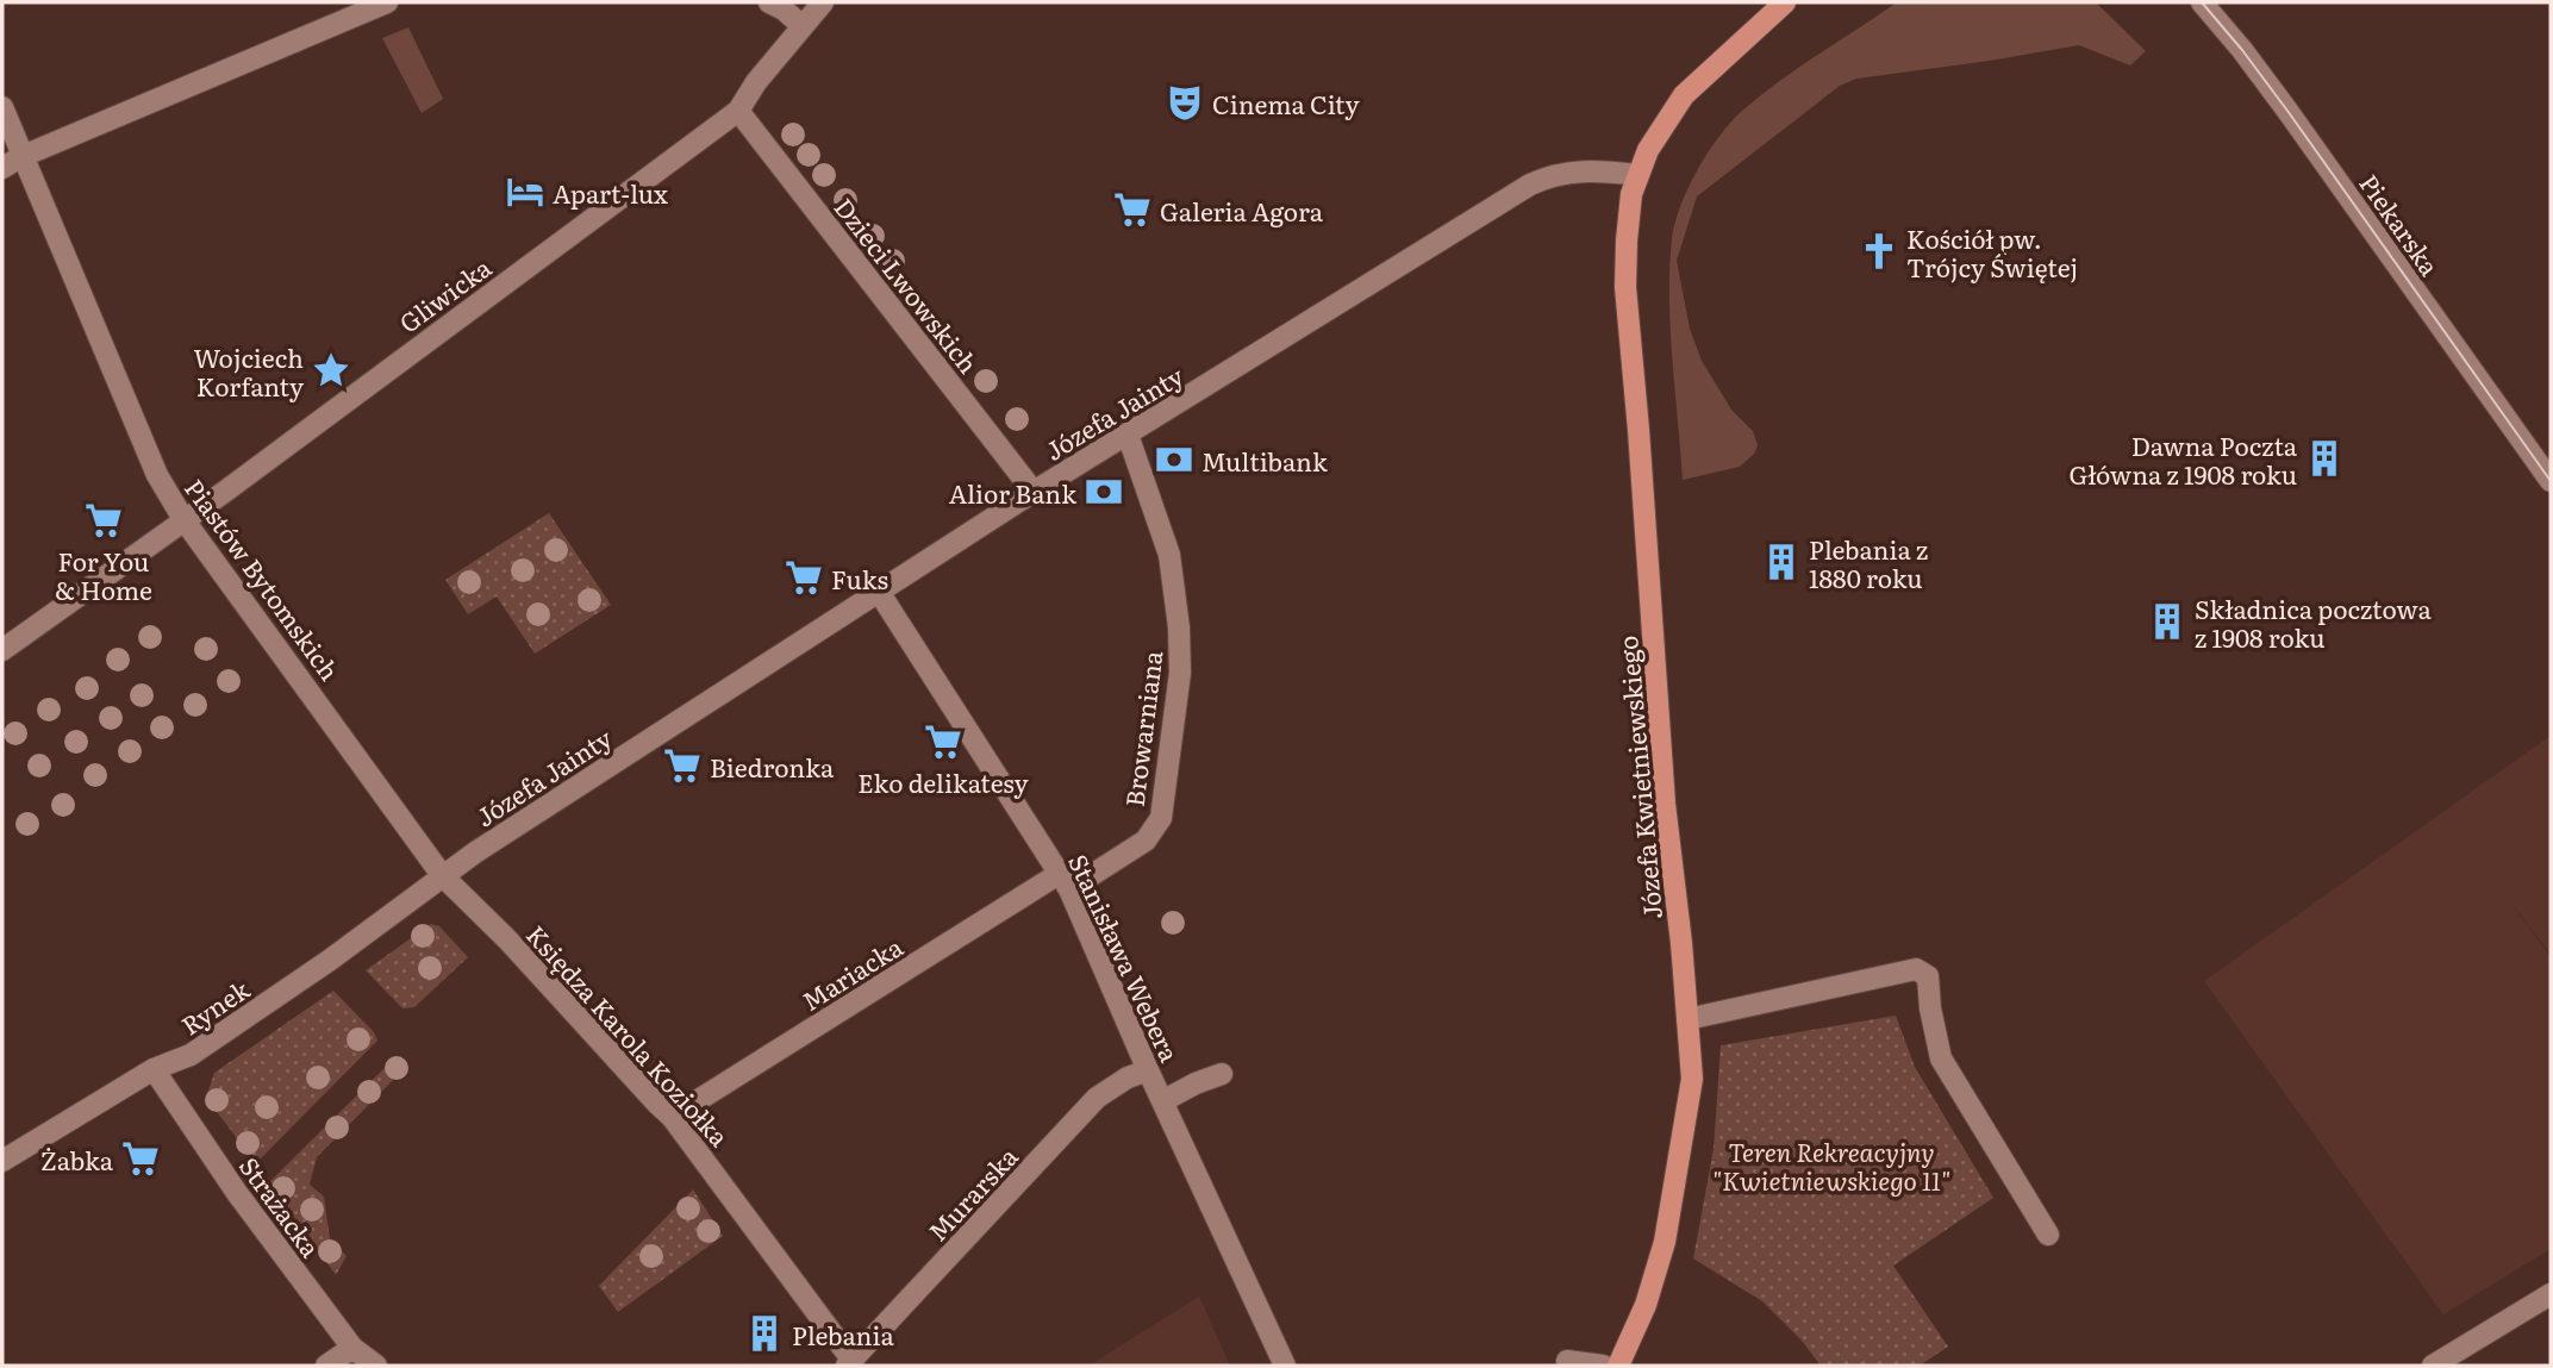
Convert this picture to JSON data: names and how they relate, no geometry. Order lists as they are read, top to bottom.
{
  "streets": {
    "main road": ["Józefa Kwietniewskiego"],
    "street": [
      "Piekarska",
      "Dzieci Lwowskich",
      "Gliwicka",
      "Józefa Jainty",
      "Piastów Bytomskich",
      "Browarniana",
      "Stanisława Webera",
      "Mariacka",
      "Rynek",
      "Księdza Karola Koziołka",
      "Murarska",
      "Strażacka"
    ]
  },
  "crossings": [
    ["Dzieci Lwowskich", "Gliwicka"],
    ["Dzieci Lwowskich", "Józefa Jainty"],
    ["Gliwicka", "Piastów Bytomskich"],
    ["Józefa Jainty", "Piastów Bytomskich"],
    ["Józefa Jainty", "Browarniana"],
    ["Józefa Jainty", "Józefa Kwietniewskiego"],
    ["Józefa Jainty", "Stanisława Webera"],
    ["Józefa Jainty", "Rynek"],
    ["Józefa Jainty", "Księdza Karola Koziołka"],
    ["Piastów Bytomskich", "Rynek"],
    ["Piastów Bytomskich", "Księdza Karola Koziołka"],
    ["Browarniana", "Stanisława Webera"],
    ["Browarniana", "Mariacka"],
    ["Stanisława Webera", "Mariacka"],
    ["Stanisława Webera", "Murarska"],
    ["Mariacka", "Księdza Karola Koziołka"],
    ["Rynek", "Księdza Karola Koziołka"],
    ["Rynek", "Strażacka"],
    ["Księdza Karola Koziołka", "Murarska"]
  ],
  "parks": ["Teren Rekreacyjny \"Kwietniewskiego 11\""],
  "places": {
    "theatre": ["Cinema City"],
    "hotel": ["Apart-lux"],
    "supermarket": [
      "Galeria Agora",
      "For You & Home",
      "Fuks",
      "Eko delikatesy",
      "Biedronka",
      "Żabka"
    ],
    "church": ["Kościół pw. Trójcy Świętej"],
    "place": ["Wojciech Korfanty"],
    "building": [
      "Dawna Poczta Główna z 1908 roku",
      "Plebania z 1880 roku",
      "Składnica pocztowa z 1908 roku",
      "Plebania"
    ],
    "bank": ["Multibank", "Alior Bank"]
  }
}
